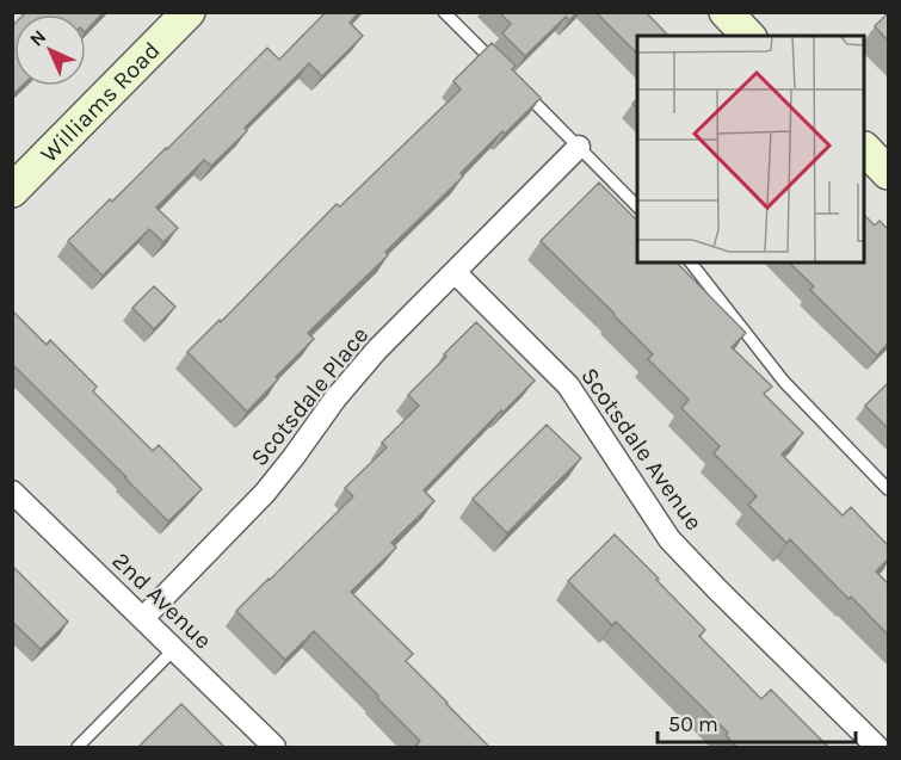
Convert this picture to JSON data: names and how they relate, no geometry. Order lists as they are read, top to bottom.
{
  "streets": {
    "street": [
      "Williams Road",
      "Scotsdale Place",
      "Scotsdale Avenue",
      "2nd Avenue"
    ]
  },
  "crossings": [
    ["Scotsdale Place", "Scotsdale Avenue"],
    ["Scotsdale Place", "2nd Avenue"]
  ],
  "scale_bar": "50 m",
  "north": "top left"
}
